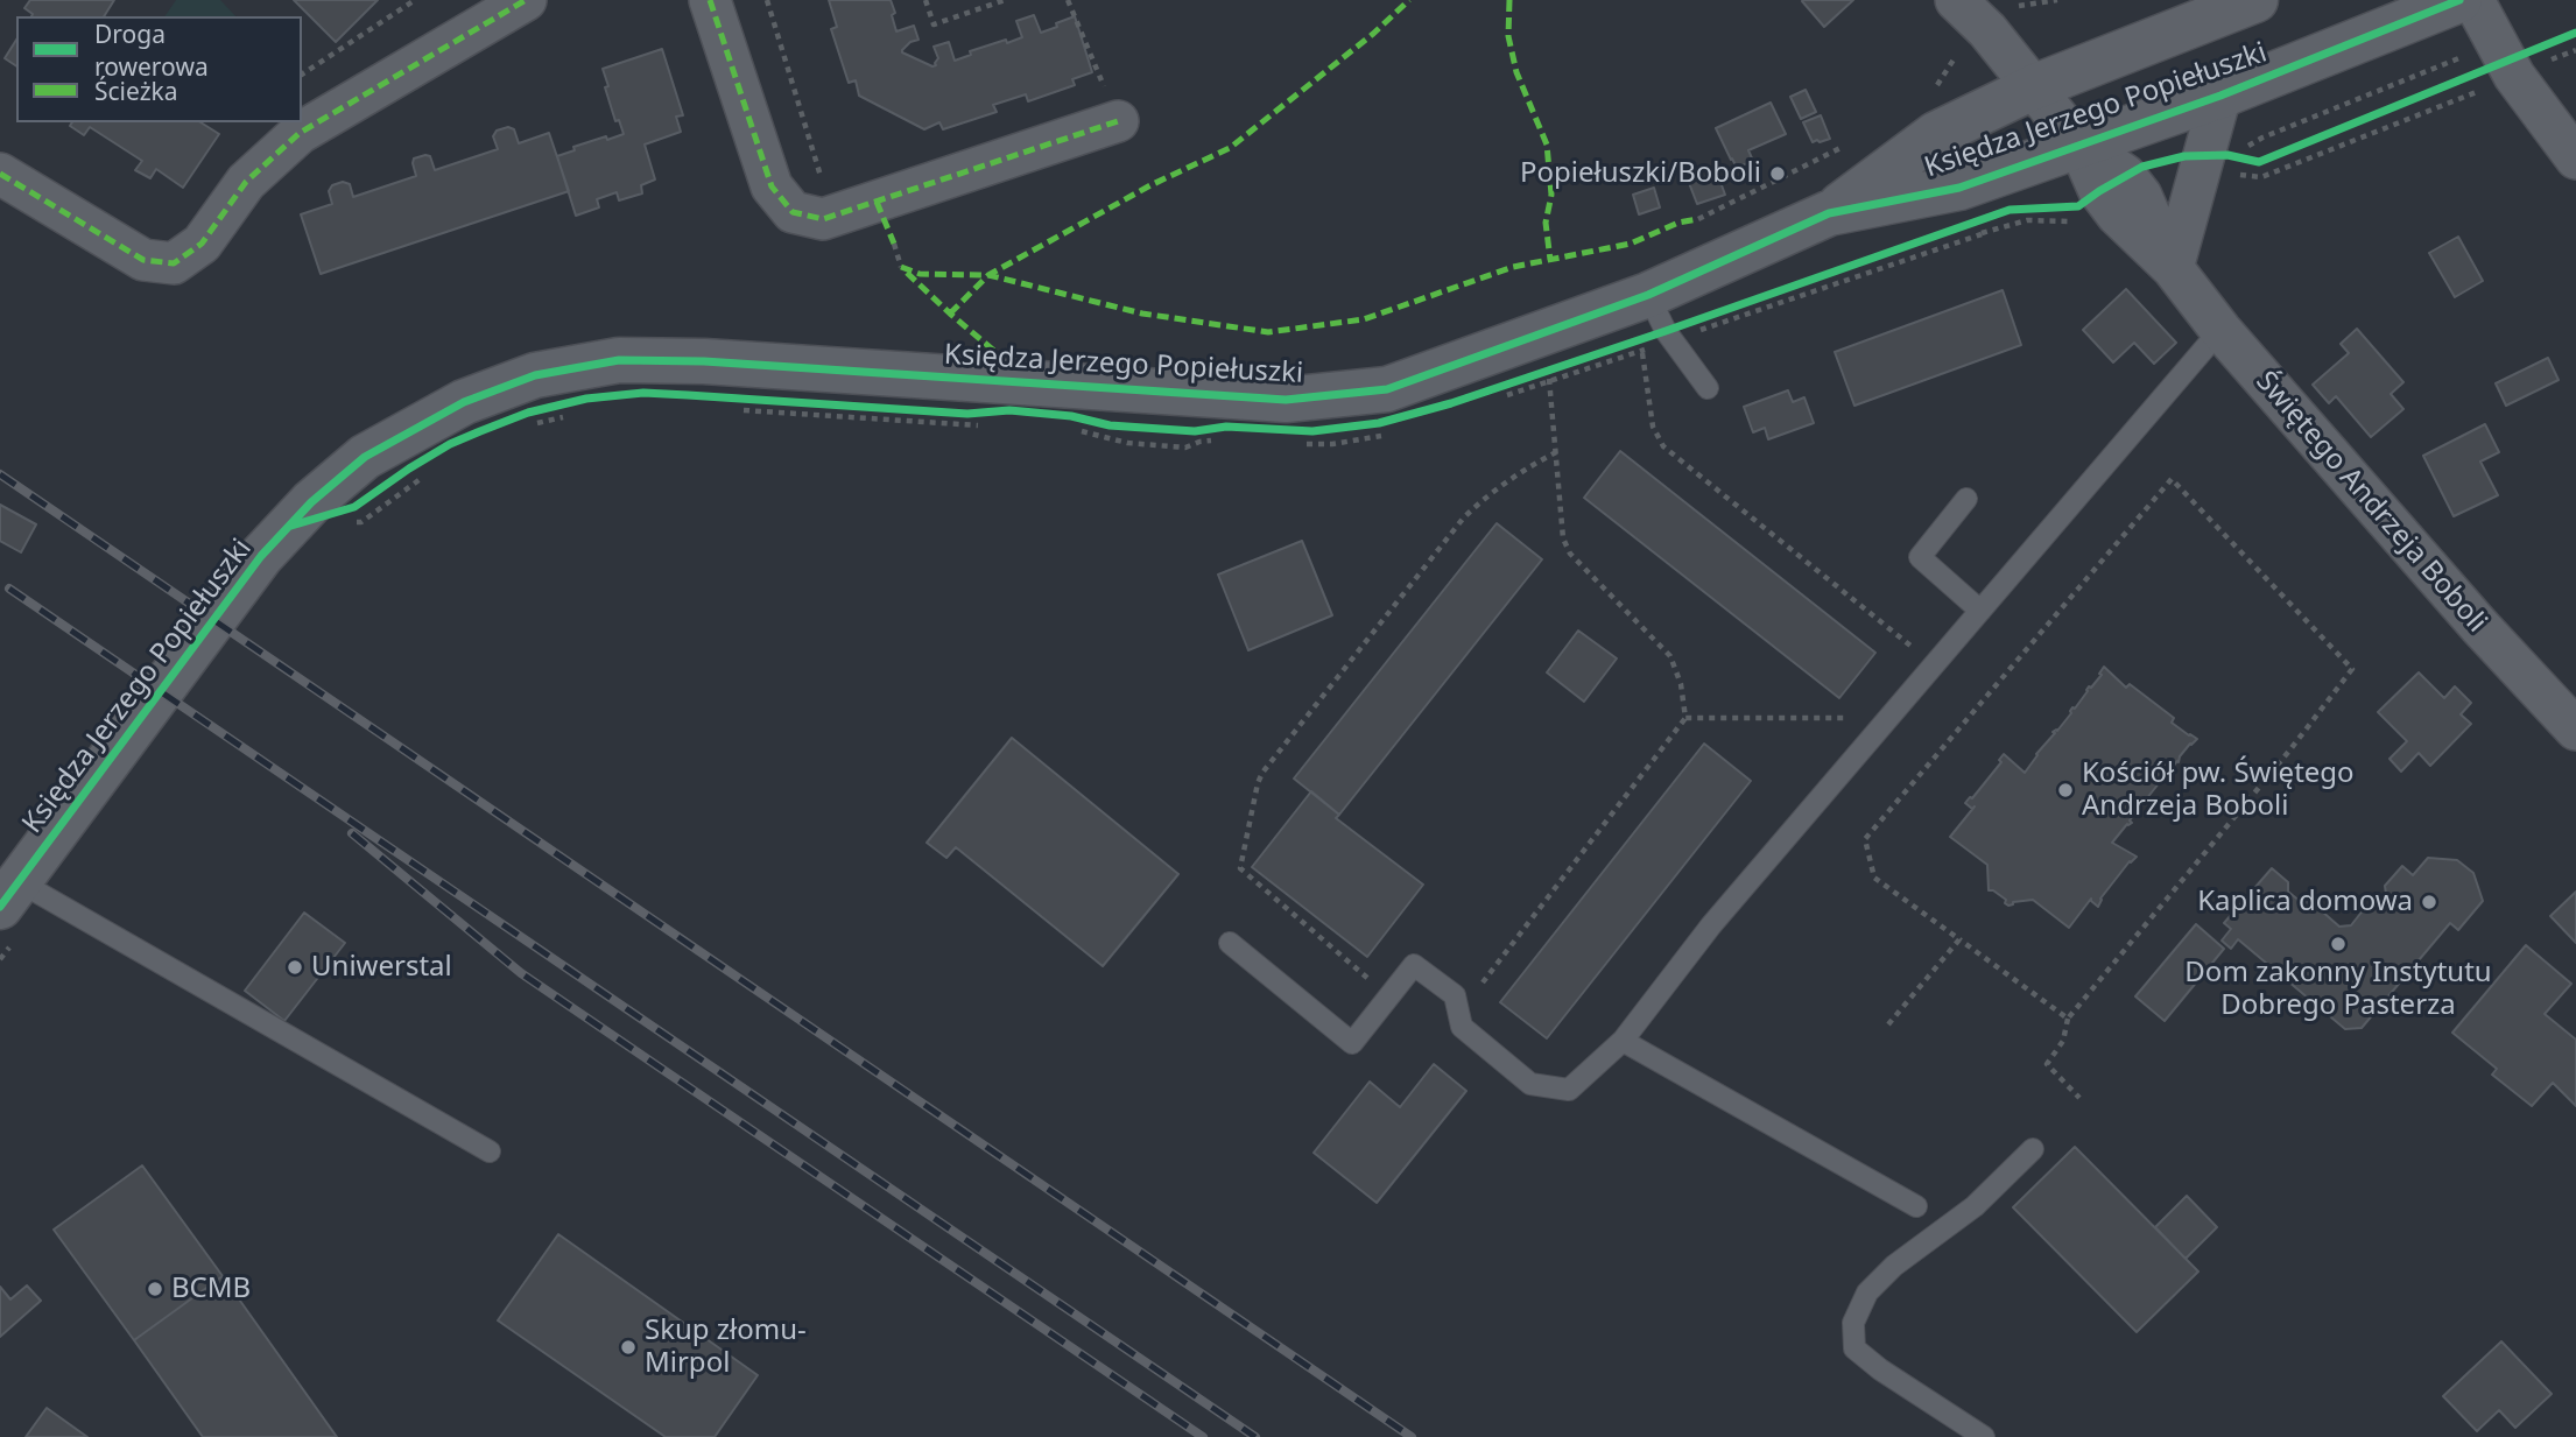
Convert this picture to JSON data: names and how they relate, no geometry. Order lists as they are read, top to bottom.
{
  "streets": {
    "street": ["Księdza Jerzego Popiełuszki", "Świętego Andrzeja Boboli"]
  },
  "crossings": [
    ["Księdza Jerzego Popiełuszki", "Świętego Andrzeja Boboli"]
  ],
  "places": [
    "Popiełuszki/Boboli",
    "Kościół pw. Świętego Andrzeja Boboli",
    "Kaplica domowa",
    "Dom zakonny Instytutu Dobrego Pasterza",
    "Uniwerstal",
    "BCMB",
    "Skup złomu- Mirpol"
  ],
  "legend": ["Droga rowerowa", "Ścieżka"]
}
